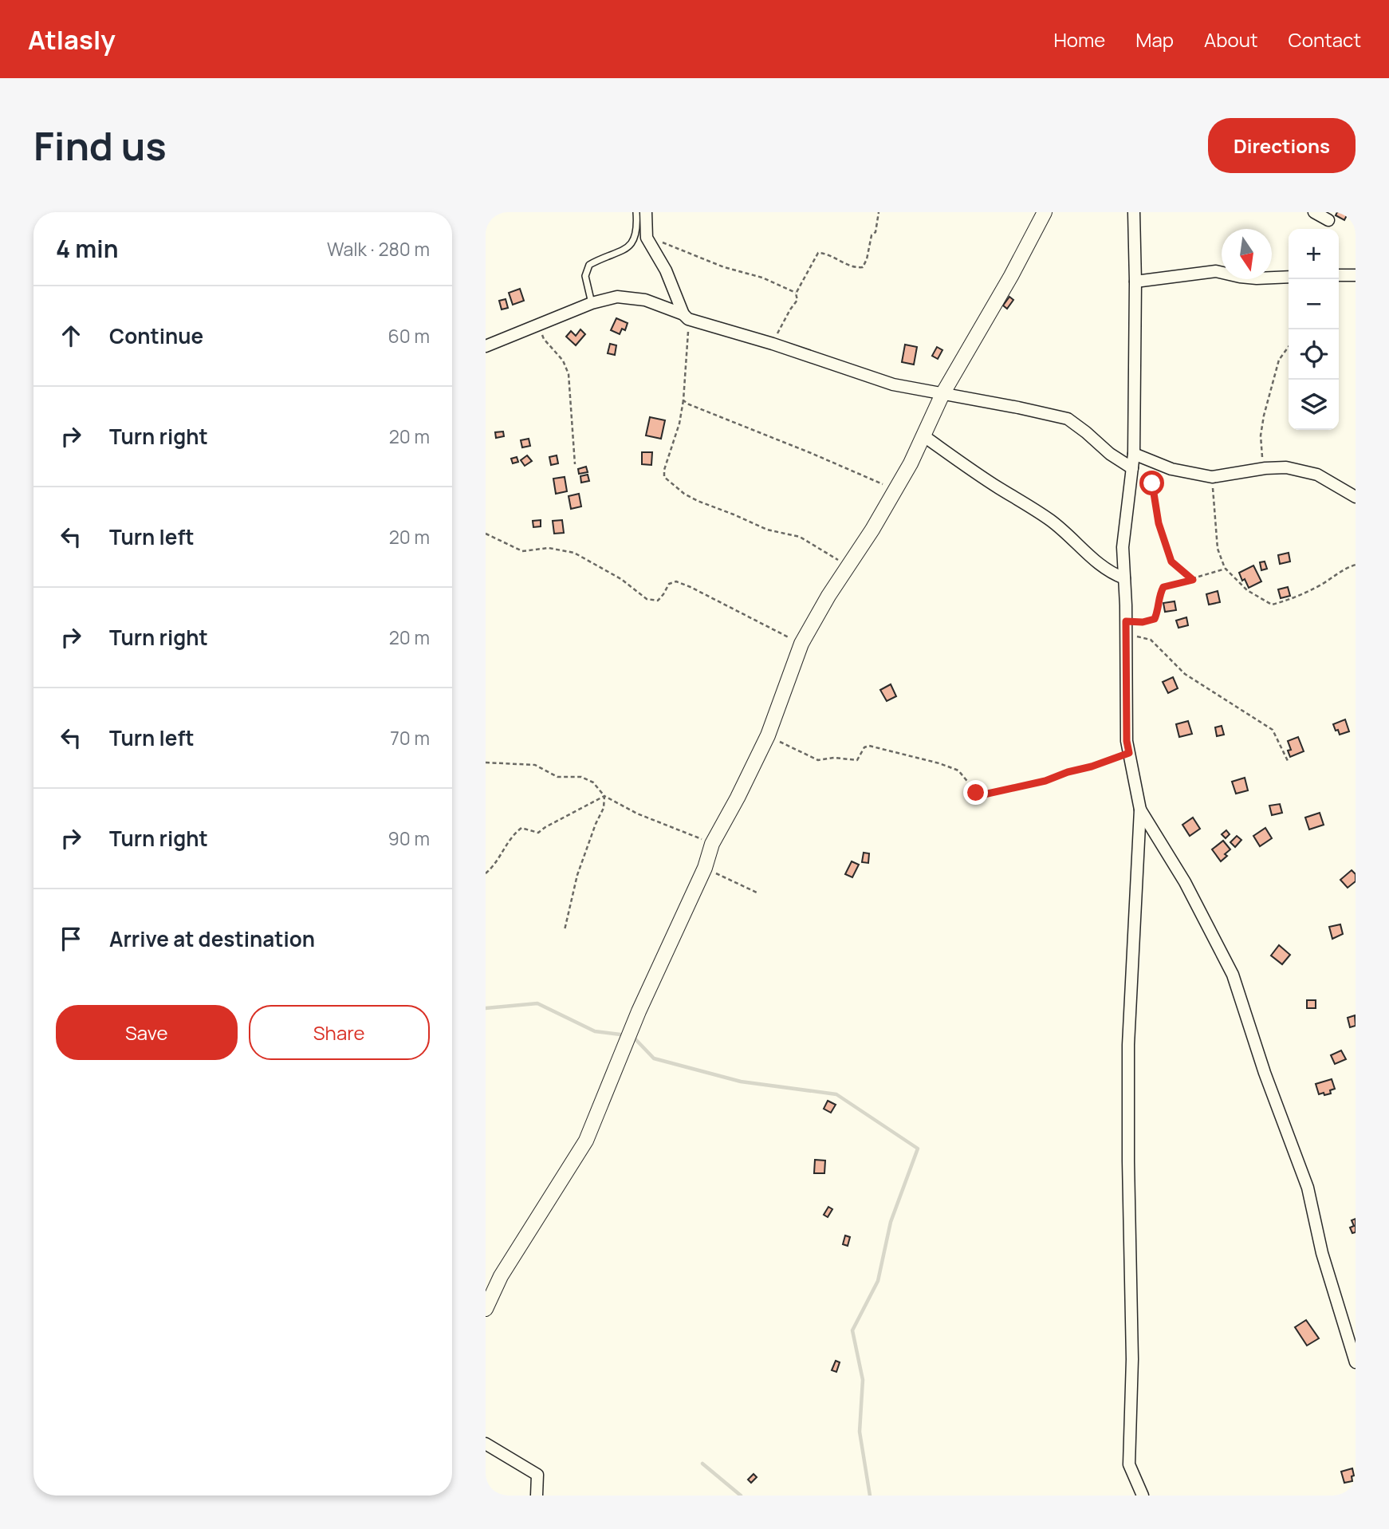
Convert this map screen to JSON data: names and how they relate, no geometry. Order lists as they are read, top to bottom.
{
  "north": "bottom",
  "page": {
    "header": "Atlasly",
    "nav": [
      "Home",
      "Map",
      "About",
      "Contact"
    ],
    "buttons": [
      "Directions",
      ["Save", "Share"]
    ],
    "title": "Find us",
    "heading": ["4 min", "Walk · 280 m"],
    "map_buttons": ["+", "−"],
    "list": [
      ["Continue", "60 m"],
      ["Turn right", "20 m"],
      ["Turn left", "20 m"],
      ["Turn right", "20 m"],
      ["Turn left", "70 m"],
      ["Turn right", "90 m"],
      "Arrive at destination"
    ]
  }
}
